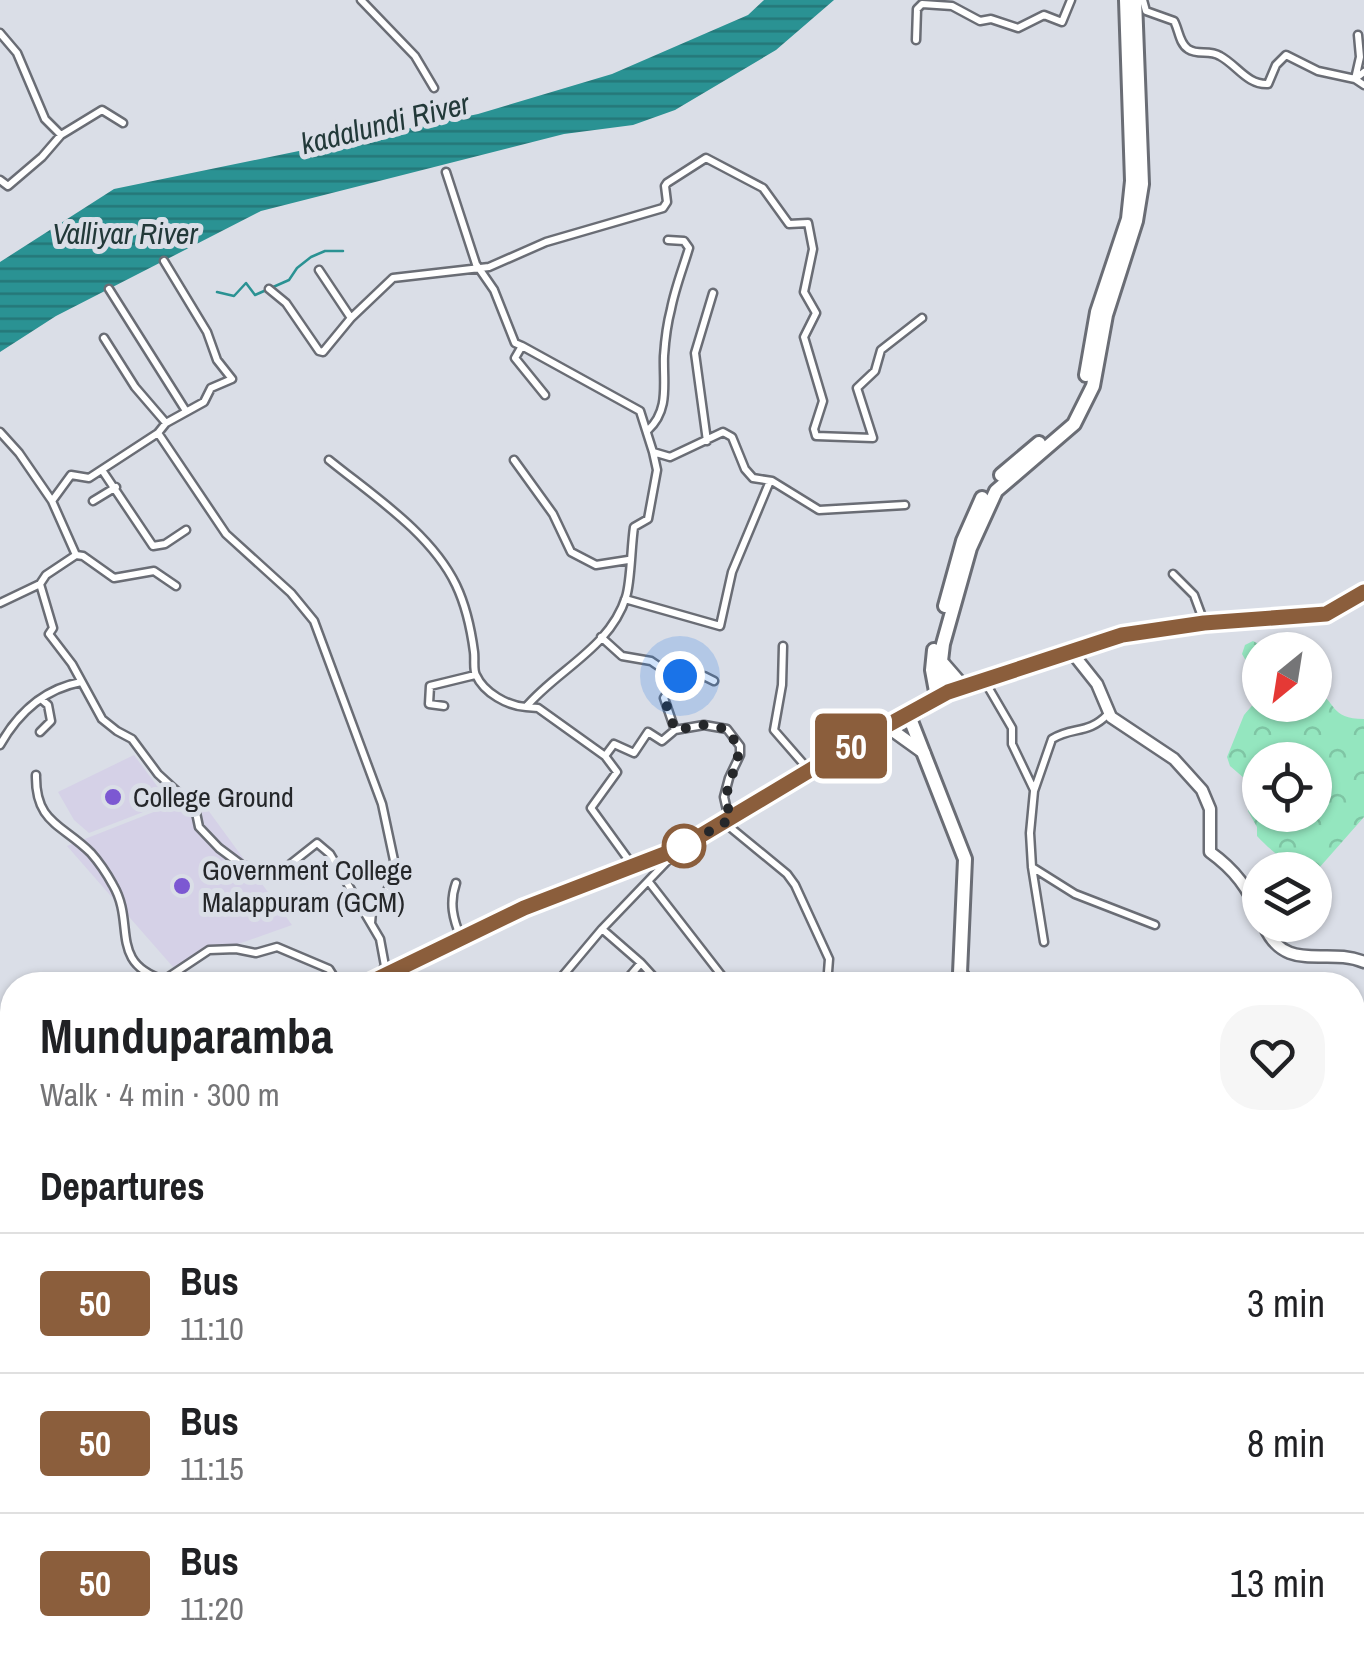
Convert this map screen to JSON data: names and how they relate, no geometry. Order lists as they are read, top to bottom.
{
  "water": ["kadalundi River", "Valliyar River"],
  "places": ["College Ground", "Government College Malappuram (GCM)"],
  "lines": ["bus line 50"],
  "north": "bottom left",
  "page": {
    "on_map": "50",
    "heading": [
      ["Munduparamba", "Walk · 4 min · 300 m"],
      "Departures"
    ],
    "list": [
      {
        "mark": "50",
        "name": "Bus",
        "note": "11:10",
        "value": "3 min"
      },
      {
        "mark": "50",
        "name": "Bus",
        "note": "11:15",
        "value": "8 min"
      },
      {
        "mark": "50",
        "name": "Bus",
        "note": "11:20",
        "value": "13 min"
      }
    ]
  }
}
